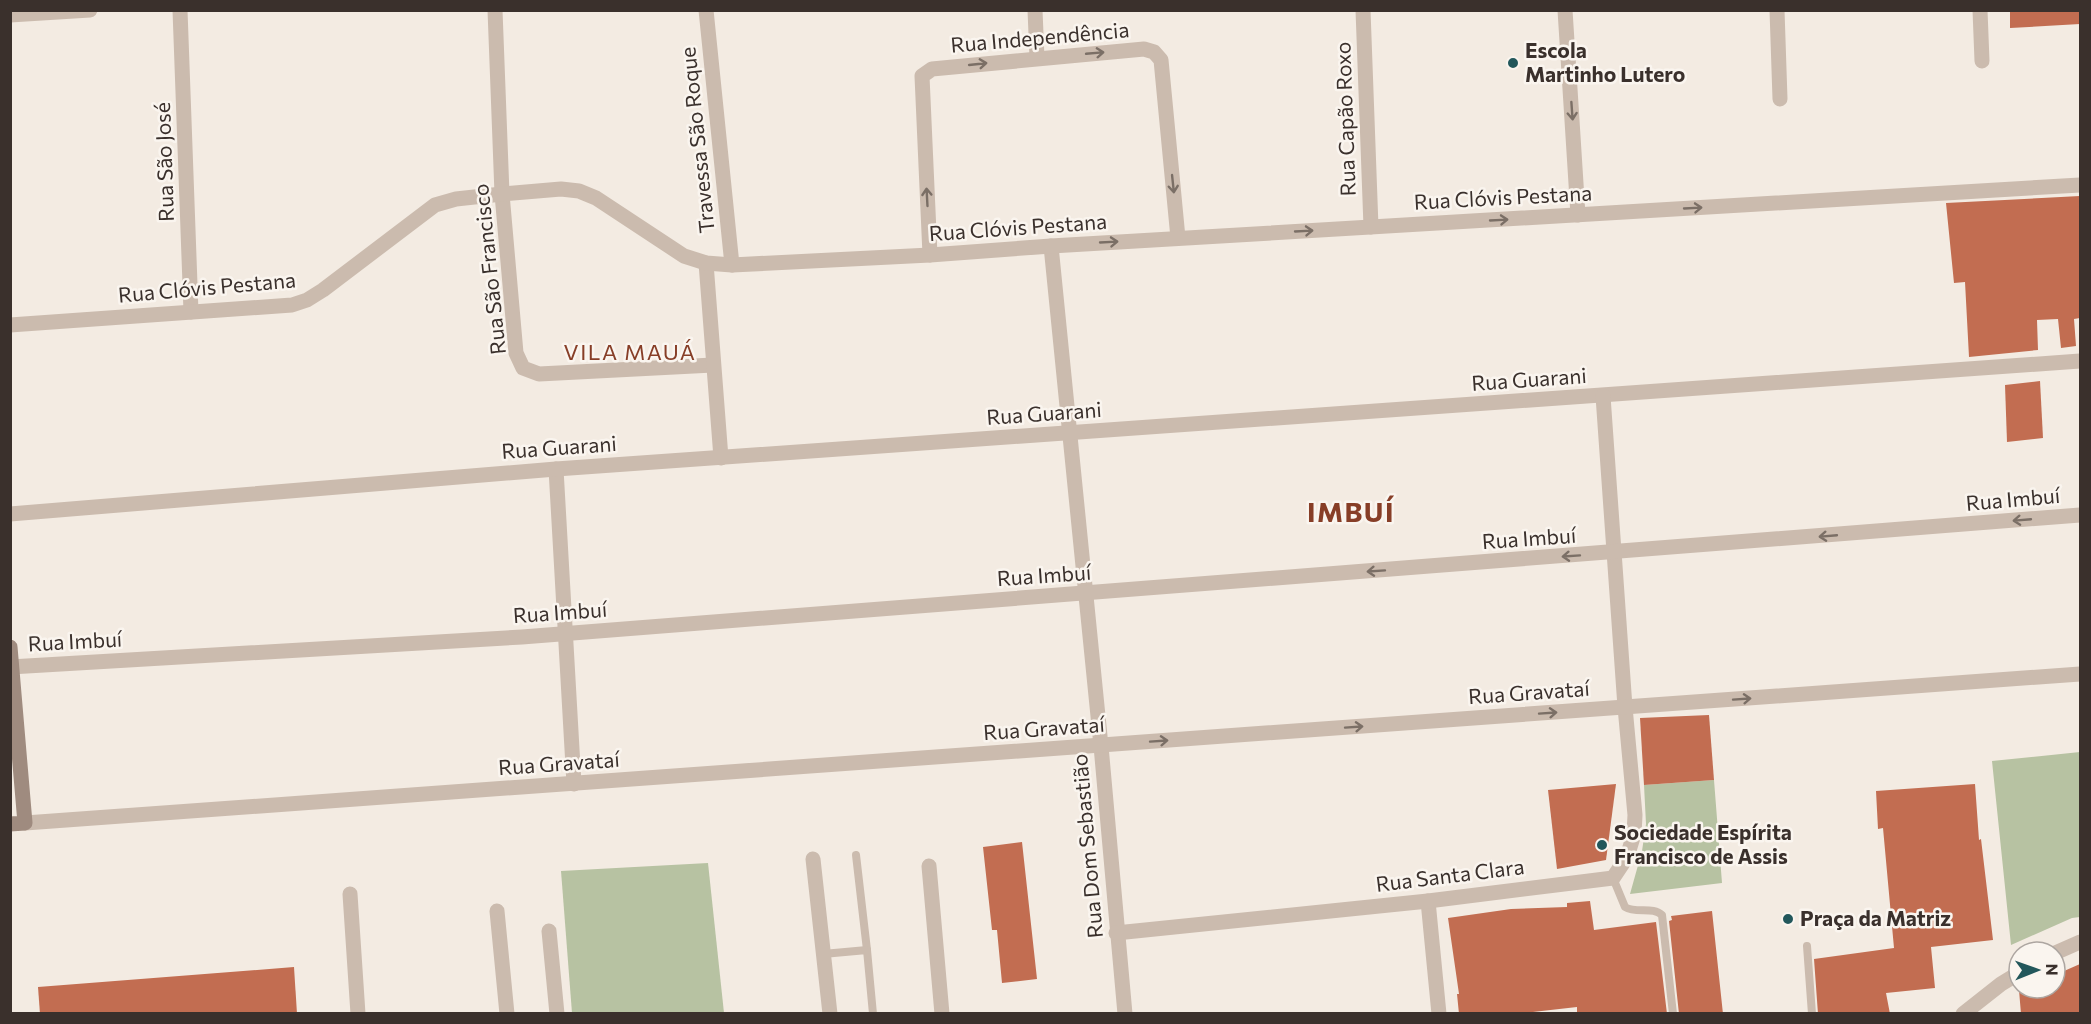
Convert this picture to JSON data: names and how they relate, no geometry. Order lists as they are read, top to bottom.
{
  "streets": {
    "street": [
      "Rua Independência",
      "Rua Capão Roxo",
      "Travessa São Roque",
      "Rua São José",
      "Rua Clóvis Pestana",
      "Rua São Francisco",
      "Rua Guarani",
      "Rua Imbuí",
      "Rua Gravataí",
      "Rua Dom Sebastião",
      "Rua Santa Clara"
    ]
  },
  "crossings": [
    ["Rua Independência", "Rua Clóvis Pestana"],
    ["Rua Capão Roxo", "Rua Clóvis Pestana"],
    ["Travessa São Roque", "Rua Clóvis Pestana"],
    ["Rua São José", "Rua Clóvis Pestana"],
    ["Rua Clóvis Pestana", "Rua São Francisco"],
    ["Rua Clóvis Pestana", "Rua Dom Sebastião"],
    ["Rua Guarani", "Rua Dom Sebastião"],
    ["Rua Imbuí", "Rua Dom Sebastião"],
    ["Rua Gravataí", "Rua Dom Sebastião"],
    ["Rua Dom Sebastião", "Rua Santa Clara"]
  ],
  "one_way": ["Rua Clóvis Pestana", "Rua Imbuí", "Rua Gravataí"],
  "districts": ["VILA MAUÁ", "IMBUÍ"],
  "places": ["Escola Martinho Lutero", "Sociedade Espírita Francisco de Assis", "Praça da Matriz"],
  "north": "right"
}
